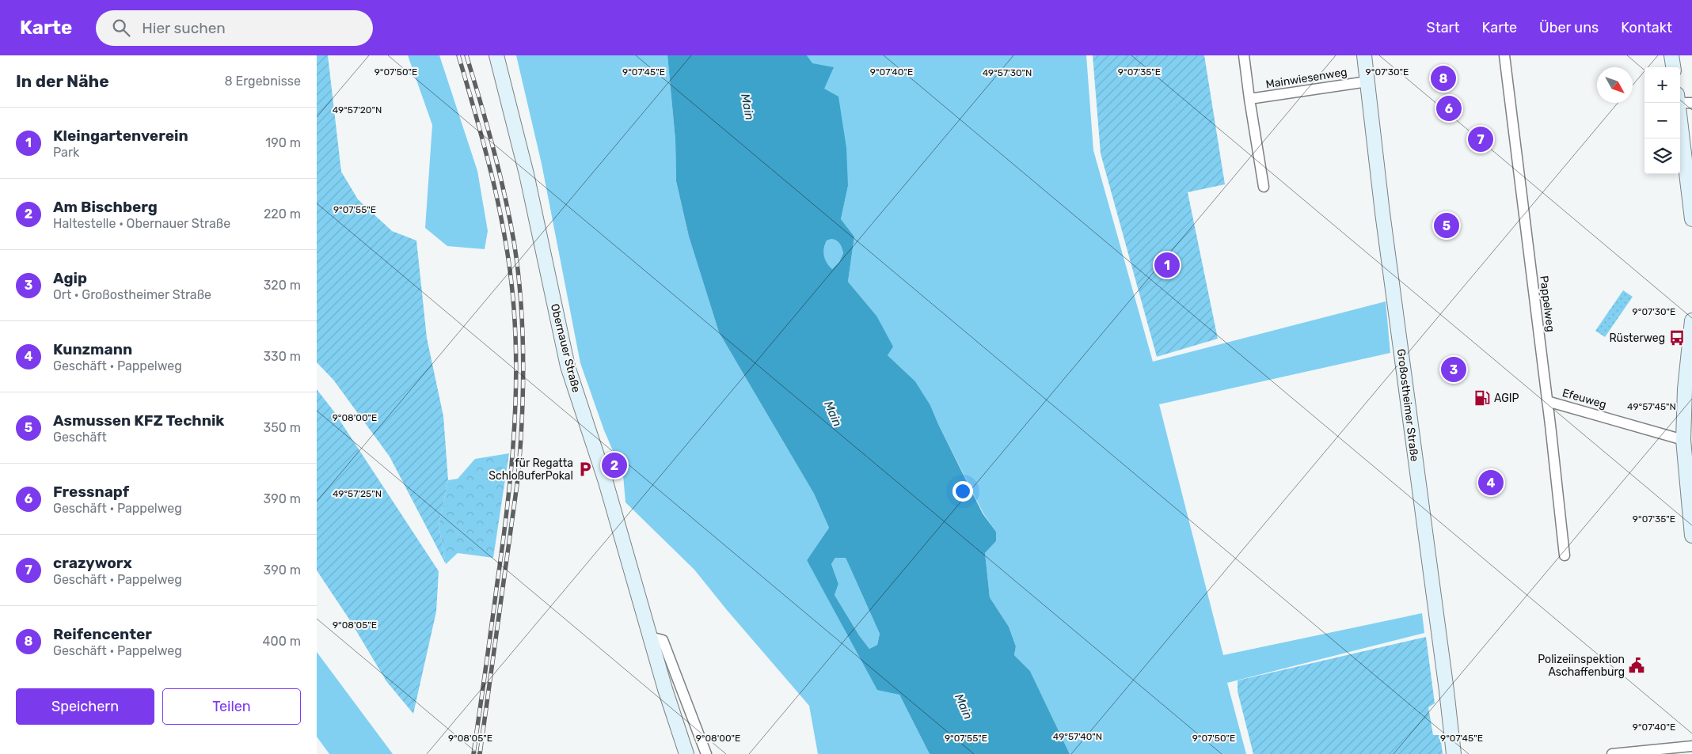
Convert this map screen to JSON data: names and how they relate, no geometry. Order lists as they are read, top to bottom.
{
  "streets": {
    "main road": ["Obernauer Straße", "Großostheimer Straße"],
    "street": ["Mainwiesenweg", "Pappelweg", "Efeuweg"]
  },
  "crossings": [
    ["Mainwiesenweg", "Großostheimer Straße"],
    ["Pappelweg", "Efeuweg"]
  ],
  "water": ["Main"],
  "places": {
    "bus stop": ["Rüsterweg"],
    "fuel station": ["AGIP"],
    "parking": ["für Regatta SchloßuferPokal"],
    "public building": ["Polizeiinspektion Aschaffenburg"]
  },
  "north": "bottom right",
  "page": {
    "header": "Karte",
    "search": "Hier suchen",
    "nav": [
      "Start",
      "Karte",
      "Über uns",
      "Kontakt"
    ],
    "heading": ["In der Nähe", "8 Ergebnisse"],
    "pins": [
      "8",
      "6",
      "7",
      "5",
      "1",
      "3",
      "2",
      "4"
    ],
    "map_buttons": ["+", "−"],
    "list": [
      {
        "mark": "1",
        "name": "Kleingartenverein",
        "note": "Park",
        "value": "190 m"
      },
      {
        "mark": "2",
        "name": "Am Bischberg",
        "note": "Haltestelle · Obernauer Straße",
        "value": "220 m"
      },
      {
        "mark": "3",
        "name": "Agip",
        "note": "Ort · Großostheimer Straße",
        "value": "320 m"
      },
      {
        "mark": "4",
        "name": "Kunzmann",
        "note": "Geschäft · Pappelweg",
        "value": "330 m"
      },
      {
        "mark": "5",
        "name": "Asmussen KFZ Technik",
        "note": "Geschäft",
        "value": "350 m"
      },
      {
        "mark": "6",
        "name": "Fressnapf",
        "note": "Geschäft · Pappelweg",
        "value": "390 m"
      },
      {
        "mark": "7",
        "name": "crazyworx",
        "note": "Geschäft · Pappelweg",
        "value": "390 m"
      },
      {
        "mark": "8",
        "name": "Reifencenter",
        "note": "Geschäft · Pappelweg",
        "value": "400 m"
      }
    ],
    "buttons": ["Speichern", "Teilen"]
  },
  "coordinates": [
    "9°07'50\"E",
    "9°07'45\"E",
    "9°07'40\"E",
    "9°07'35\"E",
    "9°07'30\"E",
    "49°57'30\"N",
    "49°57'20\"N",
    "9°07'55\"E",
    "49°57'45\"N",
    "9°08'00\"E",
    "49°57'25\"N",
    "9°08'05\"E",
    "49°57'40\"N"
  ]
}
